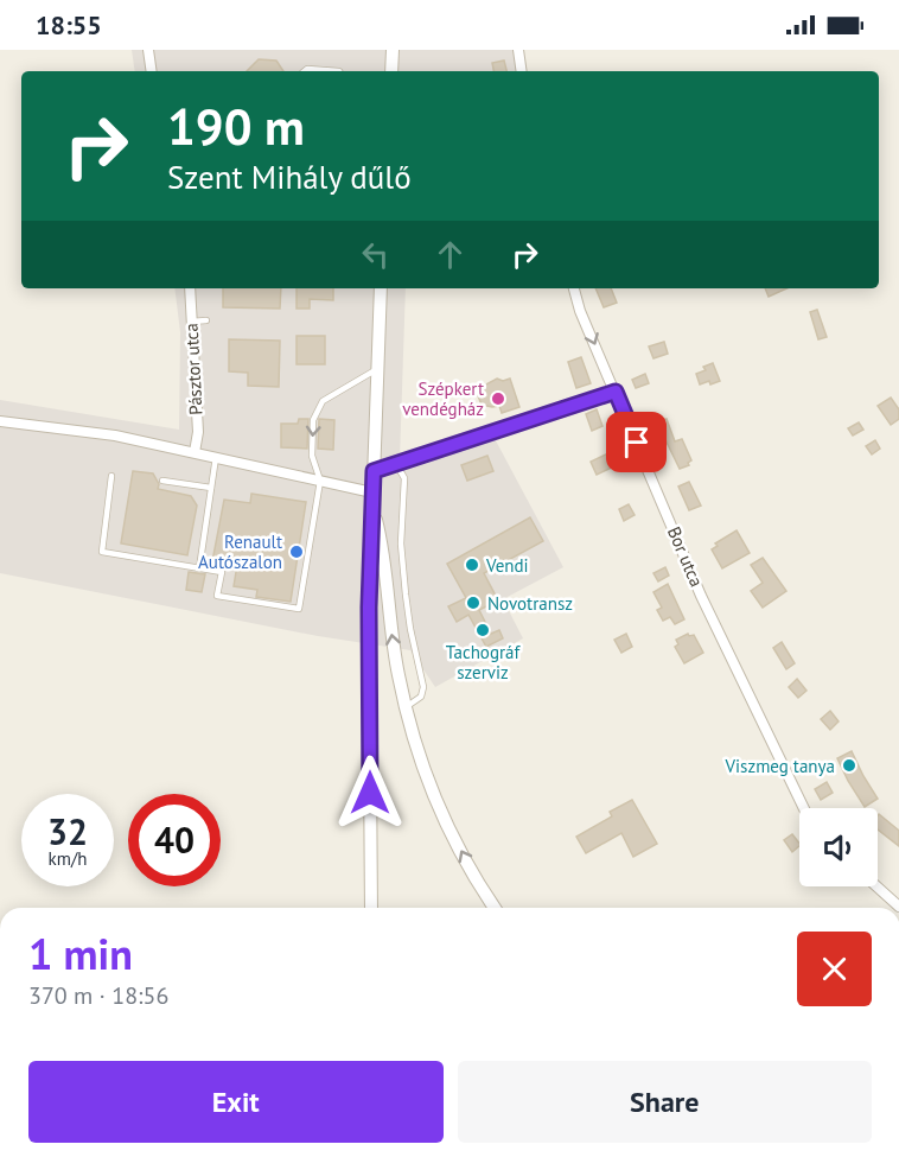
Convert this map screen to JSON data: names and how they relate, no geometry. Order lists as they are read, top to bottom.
{
  "streets": {
    "street": ["Pásztor utca", "Bor utca"]
  },
  "places": [
    "Szépkert vendégház",
    "Renault Autószalon",
    "Vendi",
    "Novotransz",
    "Tachográf szerviz",
    "Viszmeg tanya"
  ],
  "page": {
    "status": "18:55",
    "turn": ["190 m", "Szent Mihály dűlő"],
    "speed": "32 km/h",
    "limit": "40",
    "heading": ["1 min", "370 m · 18:56"],
    "buttons": ["Exit", "Share"]
  }
}
